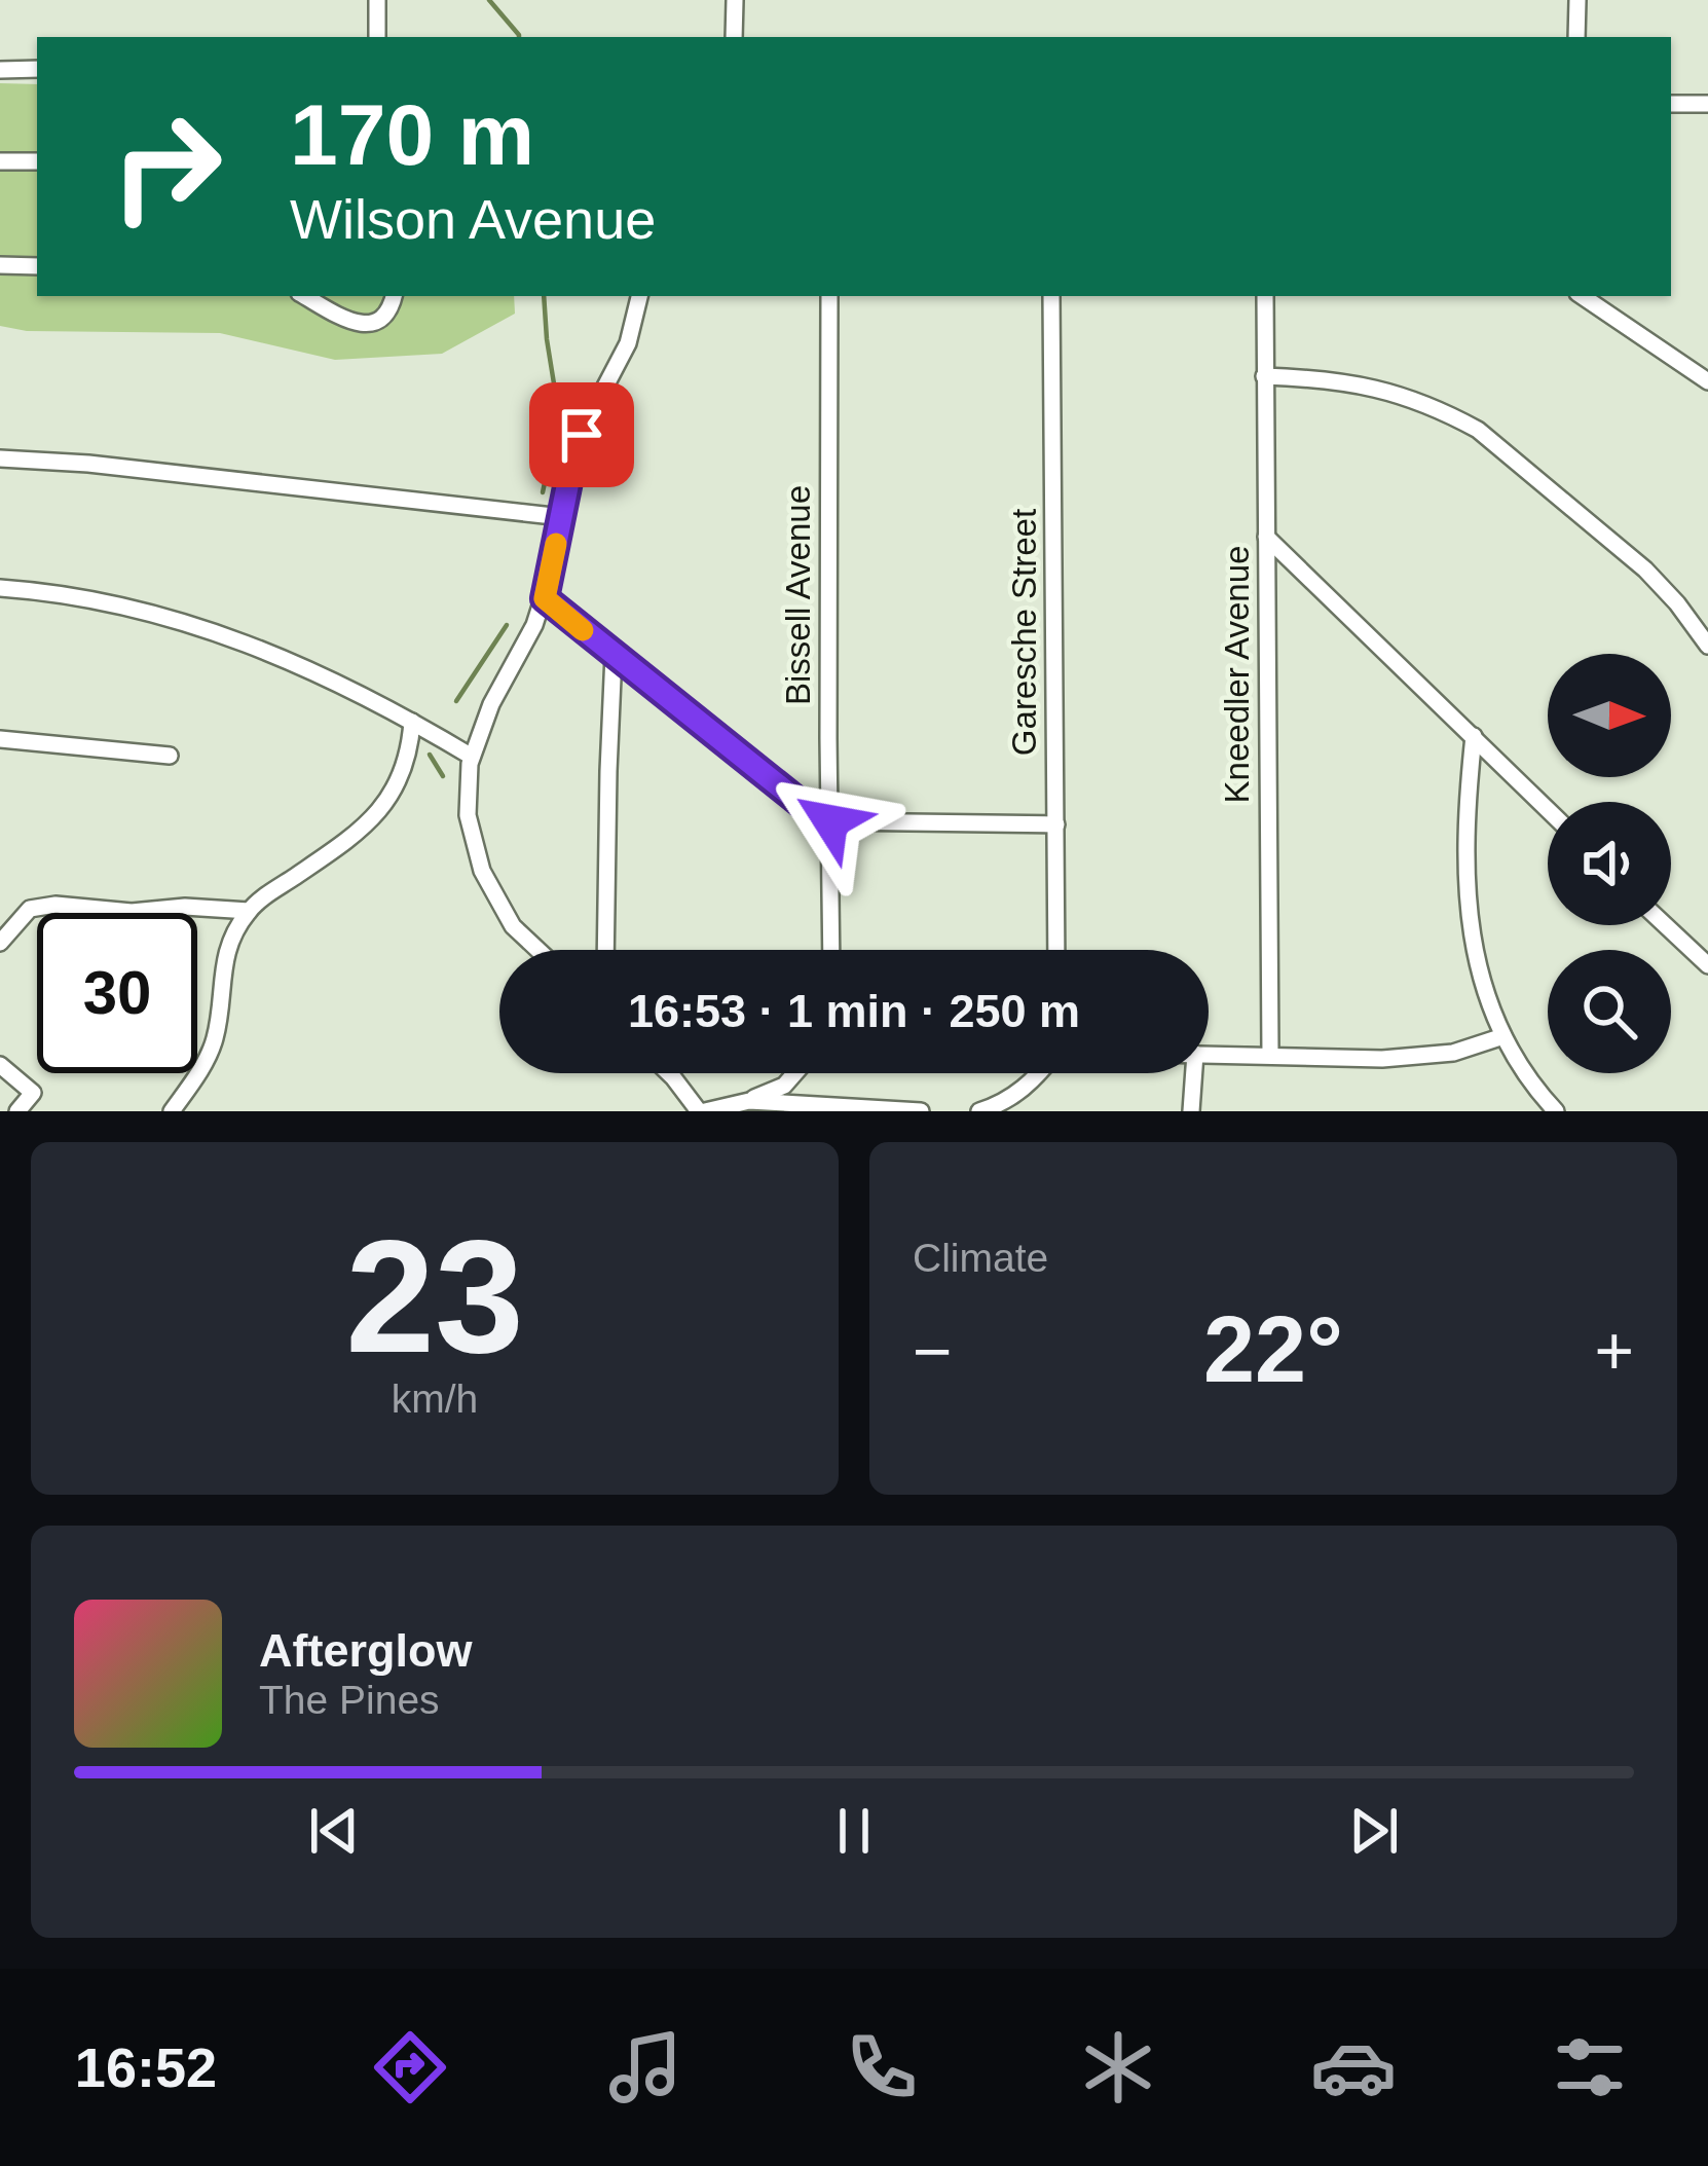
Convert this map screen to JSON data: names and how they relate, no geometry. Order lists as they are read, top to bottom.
{
  "streets": {
    "street": ["Bissell Avenue", "Garesche Street", "Kneedler Avenue"]
  },
  "north": "right",
  "page": {
    "turn": ["170 m", "Wilson Avenue"],
    "limit": "30",
    "trip": "16:53 · 1 min · 250 m",
    "tile": [
      ["23", "km/h"],
      "Climate"
    ],
    "heat": ["−", "22°", "+"],
    "song": ["Afterglow", "The Pines"],
    "tabs": "16:52"
  }
}
